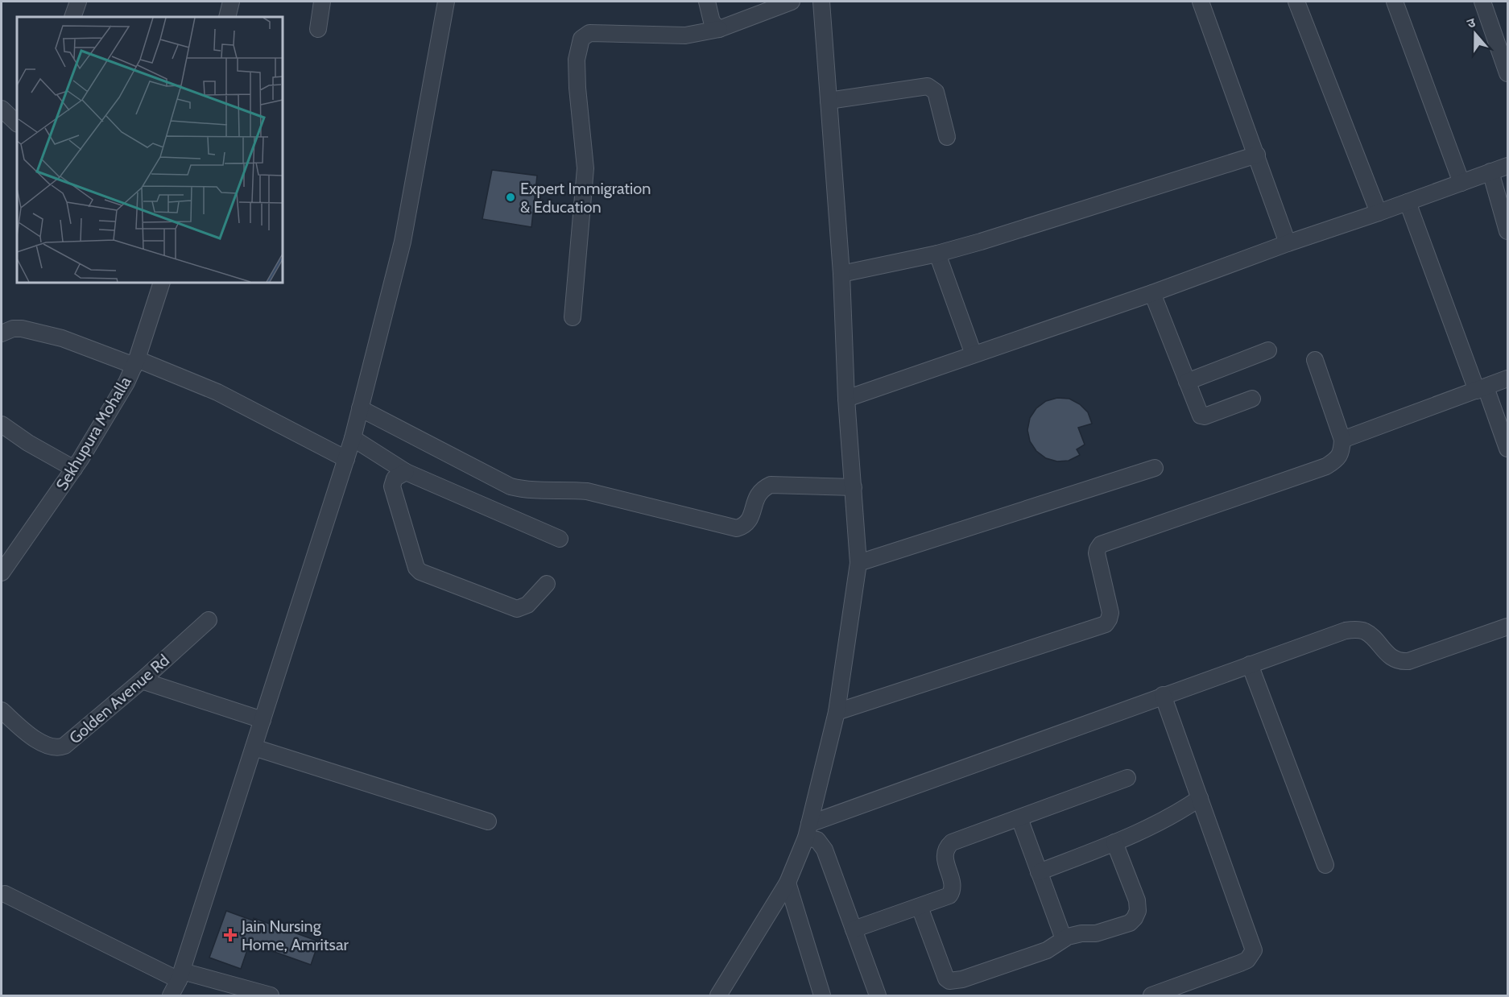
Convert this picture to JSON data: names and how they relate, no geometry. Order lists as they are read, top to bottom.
{
  "streets": {
    "street": ["Sekhupura Mohalla", "Golden Avenue Rd"]
  },
  "places": {
    "other": ["Expert Immigration & Education"],
    "health": ["Jain Nursing Home, Amritsar"]
  },
  "north": "top"
}
